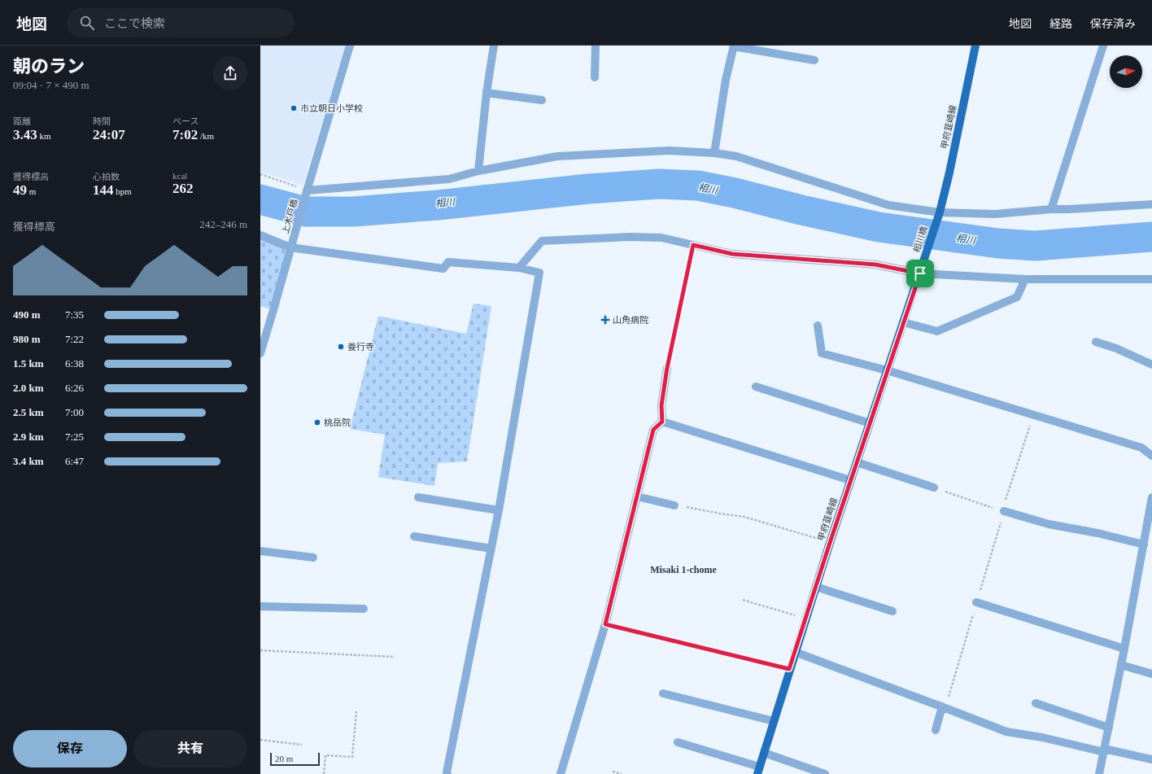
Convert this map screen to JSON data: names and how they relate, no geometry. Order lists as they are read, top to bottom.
{
  "streets": {
    "main road": ["甲府韮崎線", "相川橋"],
    "street": ["上木戸橋"]
  },
  "crossings": [
    ["甲府韮崎線", "相川橋"]
  ],
  "districts": ["Misaki 1-chome"],
  "water": ["相川"],
  "places": {
    "other": ["市立朝日小学校", "養行寺", "桃岳院"],
    "health": ["山角病院"]
  },
  "scale_bar": "20 m",
  "north": "right",
  "page": {
    "header": "地図",
    "search": "ここで検索",
    "nav": ["地図", "経路", "保存済み"],
    "heading": ["朝のラン", "09:04 · 7 × 490 m"],
    "stats": [
      ["距離", "3.43 km"],
      ["時間", "24:07"],
      ["ペース", "7:02 /km"],
      ["獲得標高", "49 m"],
      ["心拍数", "144 bpm"],
      ["kcal", "262"]
    ],
    "chart": ["獲得標高", "242–246 m"],
    "list": [
      {
        "name": "490 m",
        "note": "7:35"
      },
      {
        "name": "980 m",
        "note": "7:22"
      },
      {
        "name": "1.5 km",
        "note": "6:38"
      },
      {
        "name": "2.0 km",
        "note": "6:26"
      },
      {
        "name": "2.5 km",
        "note": "7:00"
      },
      {
        "name": "2.9 km",
        "note": "7:25"
      },
      {
        "name": "3.4 km",
        "note": "6:47"
      }
    ],
    "buttons": ["保存", "共有"],
    "scale": "20 m"
  }
}
